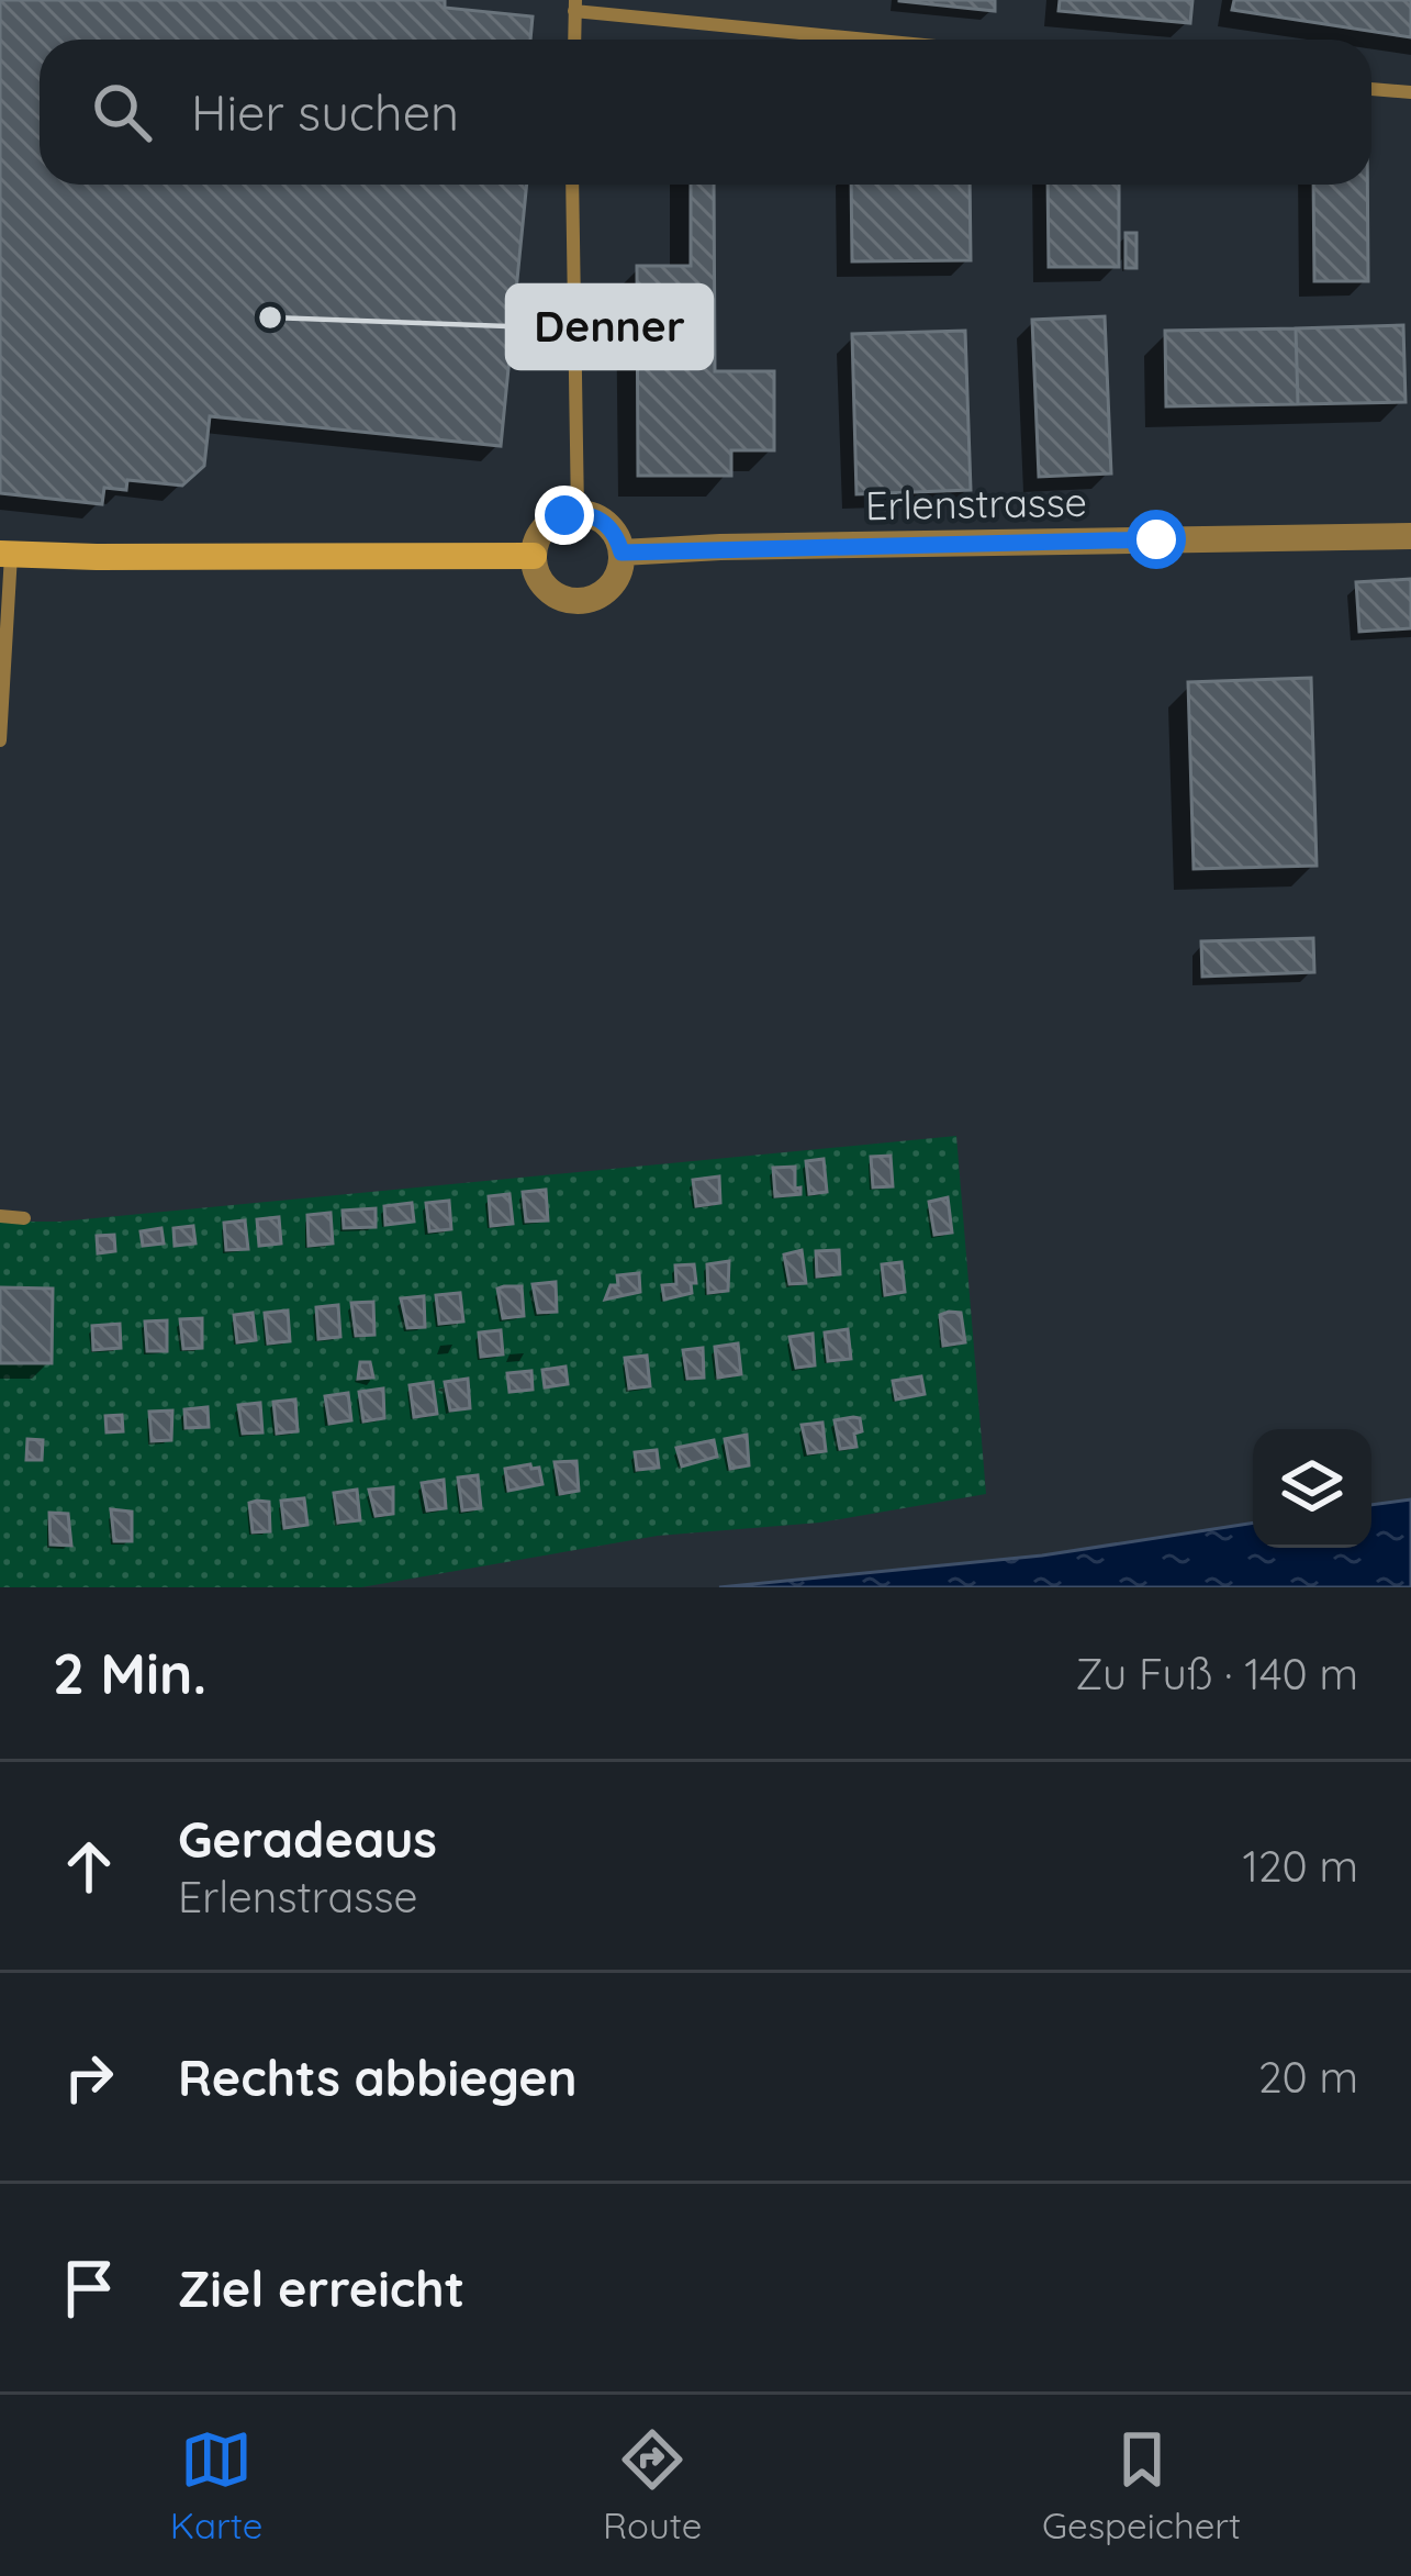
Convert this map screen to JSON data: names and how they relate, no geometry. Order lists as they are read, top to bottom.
{
  "streets": {
    "street": ["Erlenstrasse"]
  },
  "places": ["Denner"],
  "page": {
    "search": "Hier suchen",
    "heading": ["2 Min.", "Zu Fuß · 140 m"],
    "list": [
      ["Geradeaus", "Erlenstrasse", "120 m"],
      ["Rechts abbiegen", "20 m"],
      "Ziel erreicht"
    ],
    "nav": ["Karte", "Route", "Gespeichert"]
  }
}
